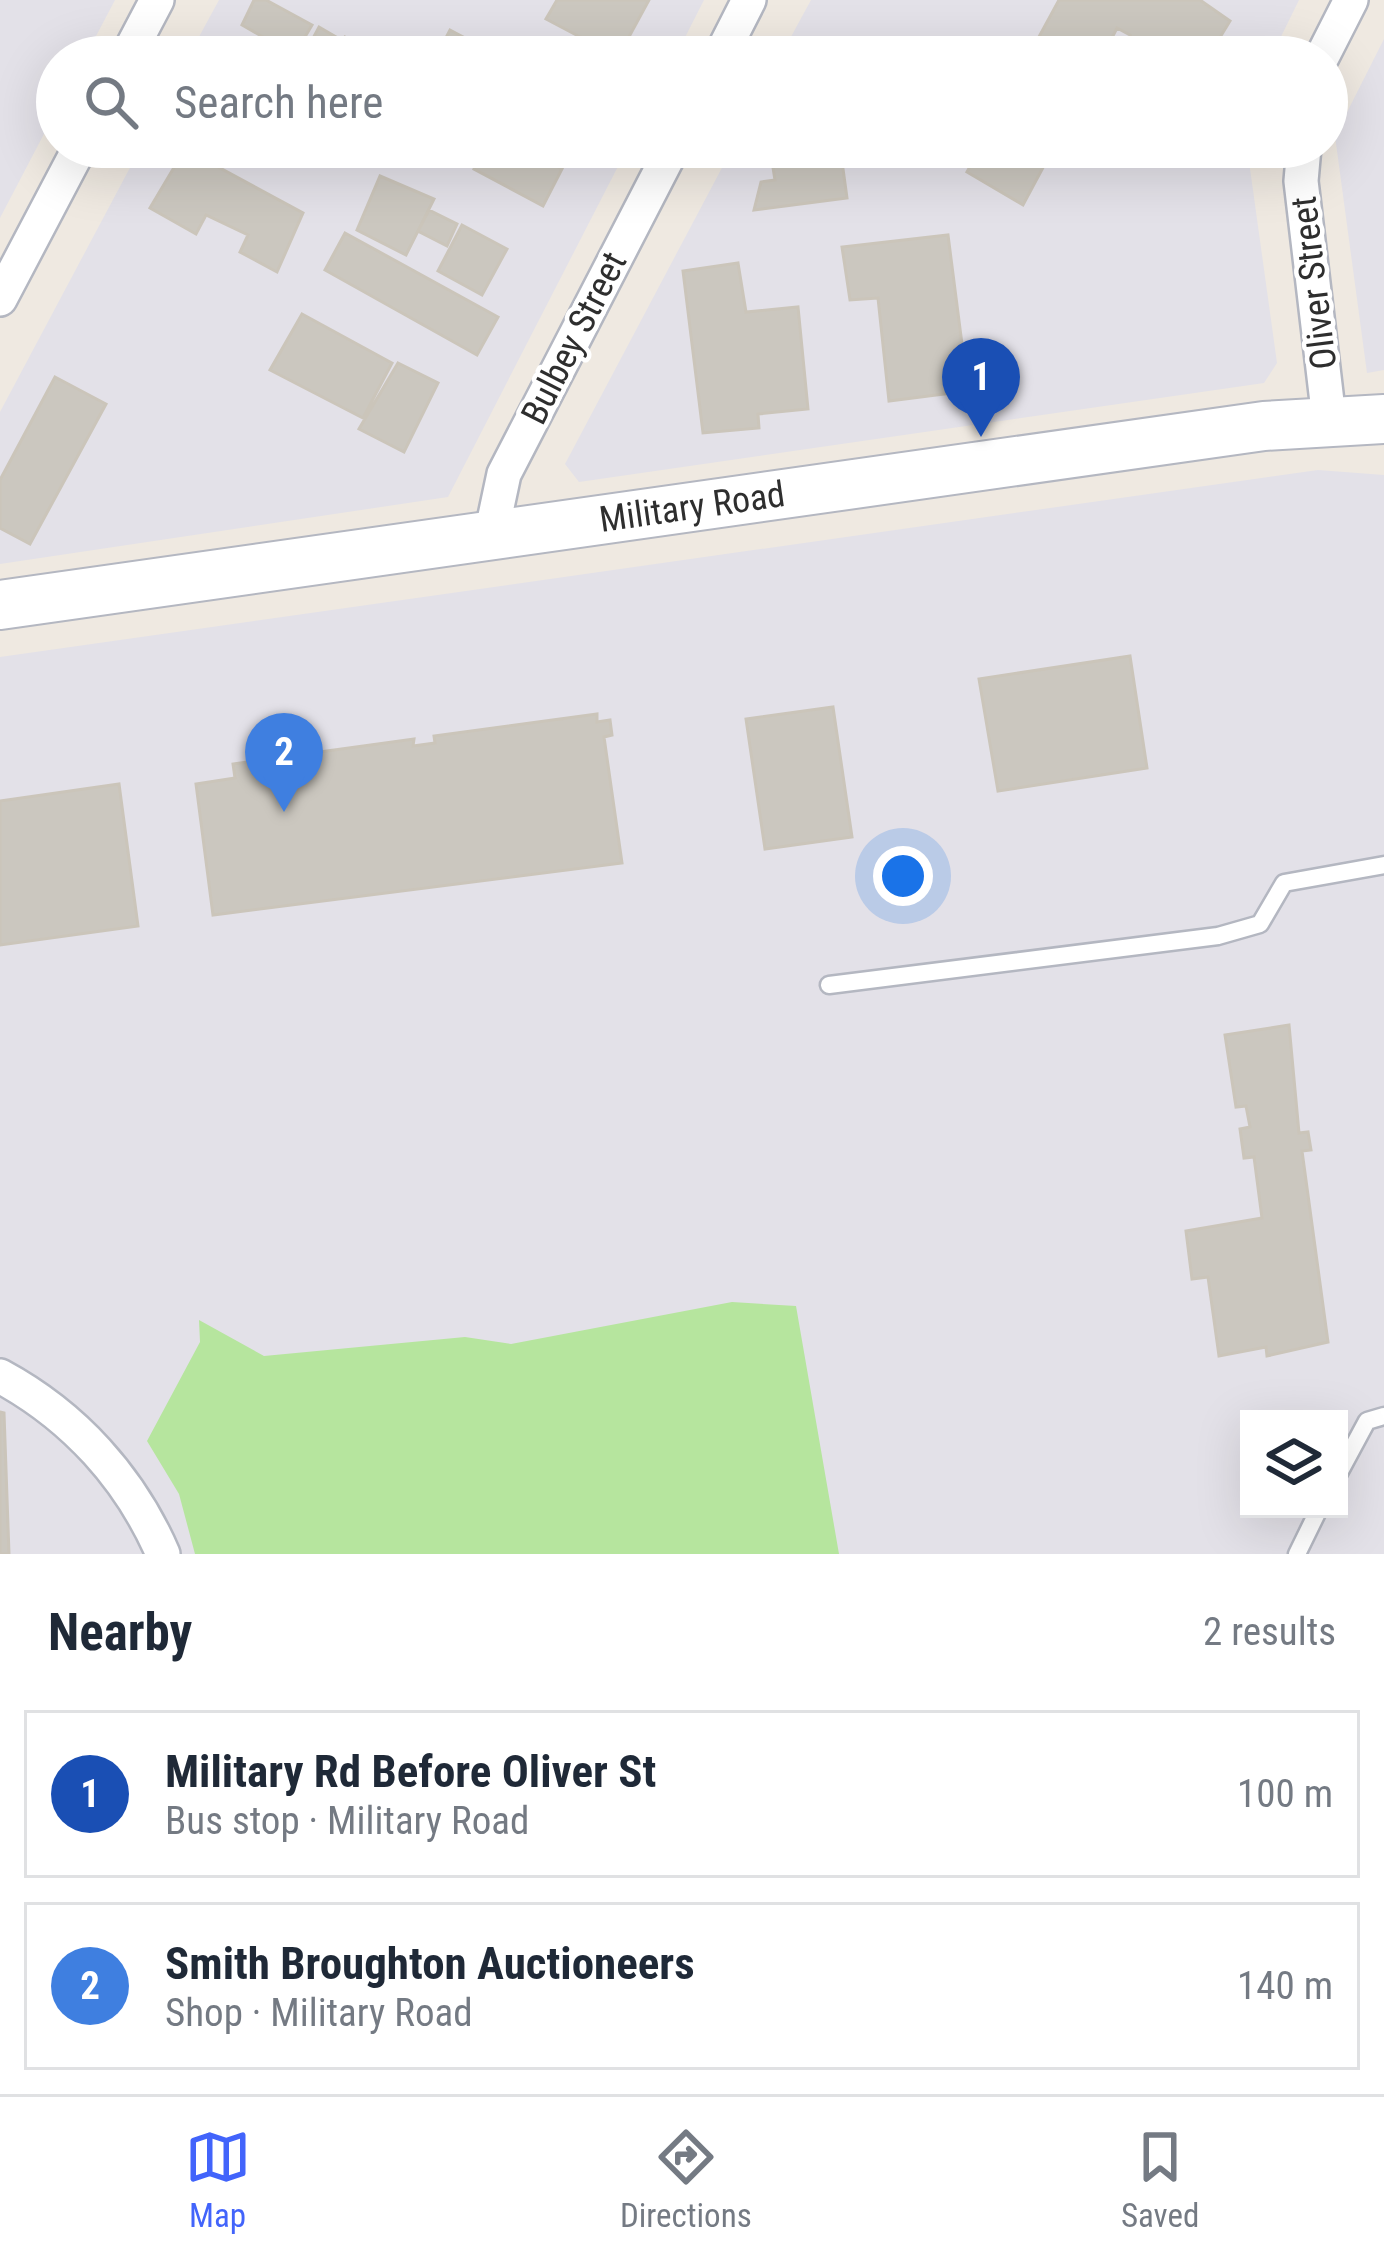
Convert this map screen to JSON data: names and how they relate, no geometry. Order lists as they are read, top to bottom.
{
  "streets": {
    "main road": ["Military Road"],
    "street": ["Oliver Street", "Bulbey Street"]
  },
  "crossings": [
    ["Oliver Street", "Military Road"],
    ["Bulbey Street", "Military Road"]
  ],
  "page": {
    "search": "Search here",
    "pins": ["1", "2"],
    "heading": ["Nearby", "2 results"],
    "list": [
      {
        "mark": "1",
        "name": "Military Rd Before Oliver St",
        "note": "Bus stop · Military Road",
        "value": "100 m"
      },
      {
        "mark": "2",
        "name": "Smith Broughton Auctioneers",
        "note": "Shop · Military Road",
        "value": "140 m"
      }
    ],
    "nav": ["Map", "Directions", "Saved"]
  }
}
